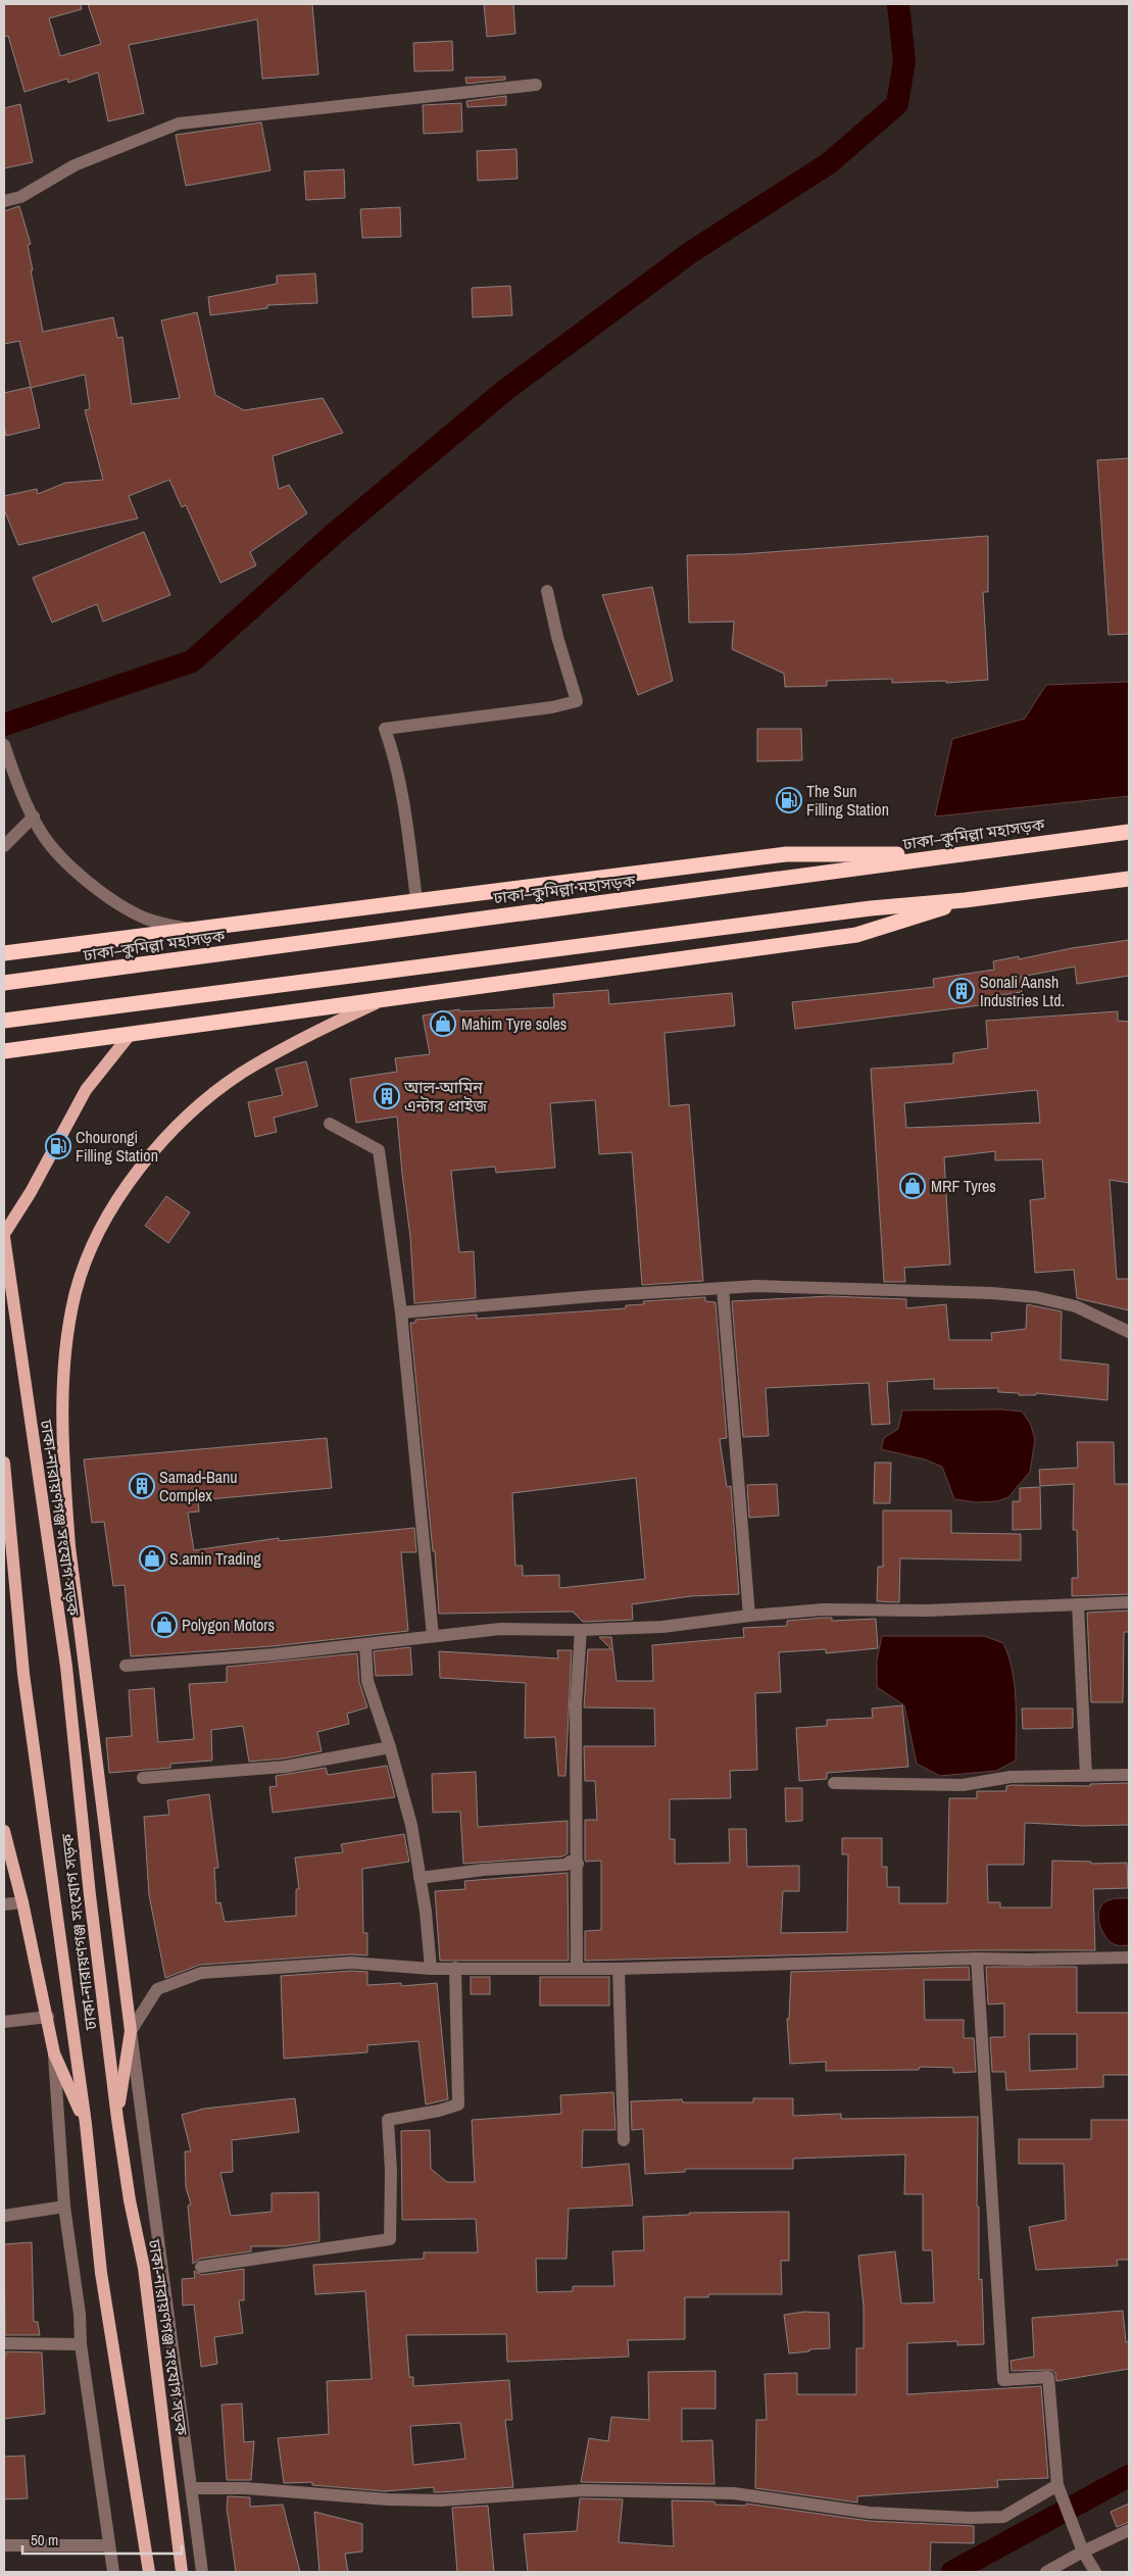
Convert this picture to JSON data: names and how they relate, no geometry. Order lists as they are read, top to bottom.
{
  "streets": {
    "highway": ["ঢাকা–কুমিল্লা মহাসড়ক"],
    "main road": ["ঢাকা-নারায়ণগঞ্জ সংযোগ সড়ক"]
  },
  "places": {
    "fuel station": ["The Sun Filling Station", "Chourongi Filling Station"],
    "building": ["Sonali Aansh Industries Ltd.", "আল-আমিন এন্টার প্রাইজ", "Samad-Banu Complex"],
    "shop": [
      "Mahim Tyre soles",
      "MRF Tyres",
      "S.amin Trading",
      "Polygon Motors"
    ]
  },
  "scale_bar": "50 m"
}
